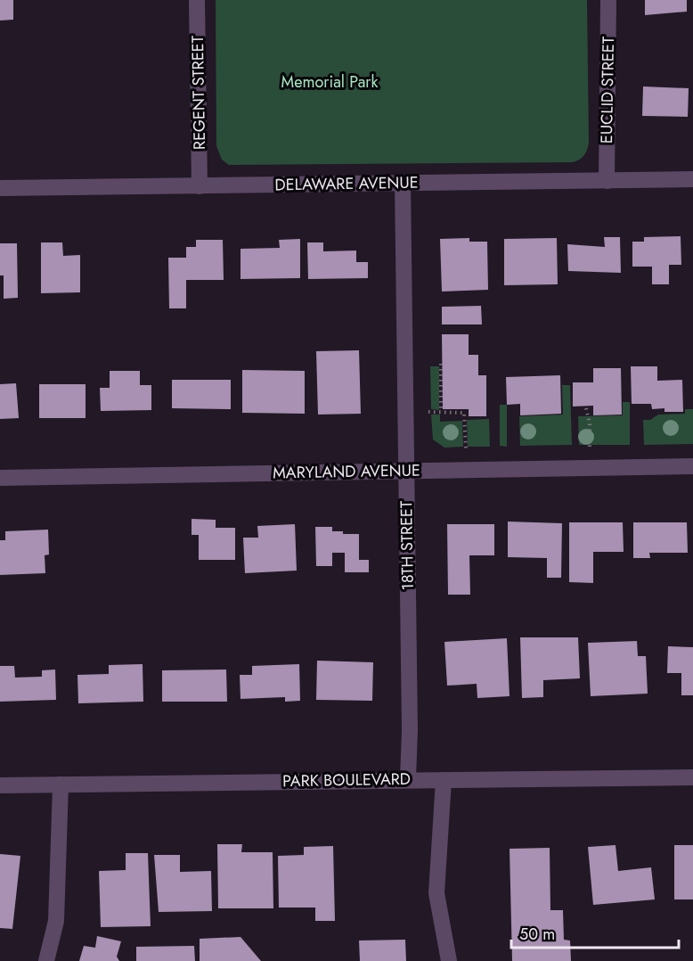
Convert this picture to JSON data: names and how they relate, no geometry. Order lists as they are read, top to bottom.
{
  "streets": {
    "street": [
      "EUCLID STREET",
      "REGENT STREET",
      "DELAWARE AVENUE",
      "MARYLAND AVENUE",
      "18TH STREET",
      "PARK BOULEVARD"
    ]
  },
  "crossings": [
    ["EUCLID STREET", "DELAWARE AVENUE"],
    ["REGENT STREET", "DELAWARE AVENUE"],
    ["DELAWARE AVENUE", "18TH STREET"],
    ["MARYLAND AVENUE", "18TH STREET"],
    ["18TH STREET", "PARK BOULEVARD"]
  ],
  "parks": ["Memorial Park"],
  "scale_bar": "50 m"
}
